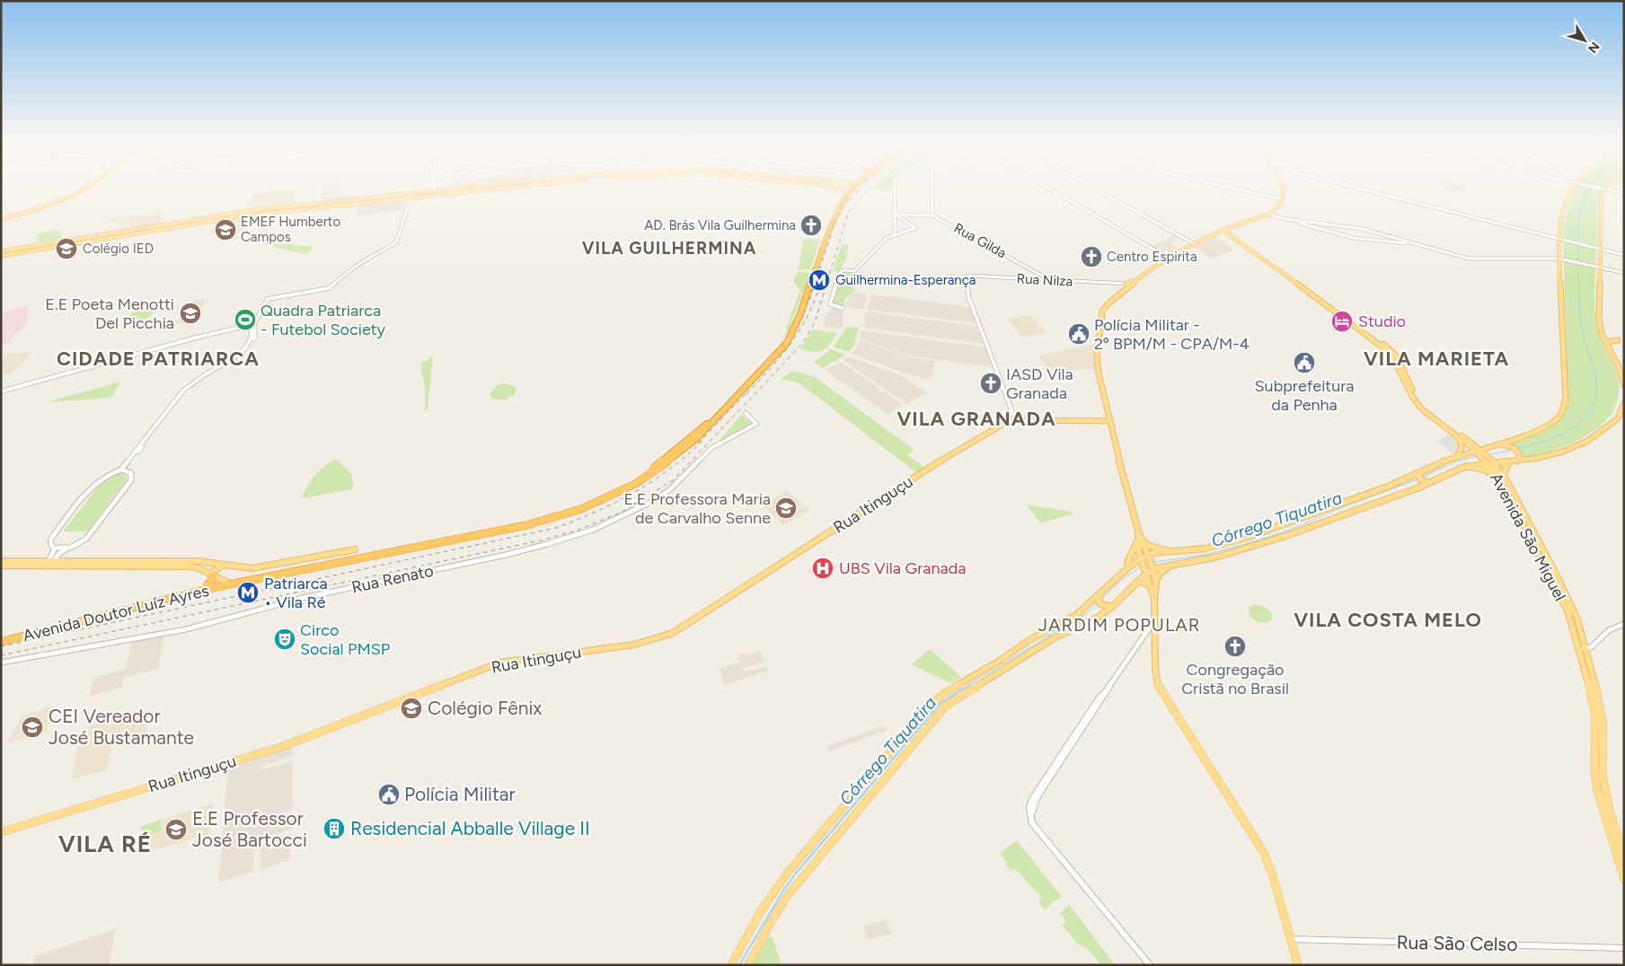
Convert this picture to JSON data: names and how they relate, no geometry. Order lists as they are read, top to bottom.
{
  "streets": {
    "highway": ["Avenida Doutor Luíz Ayres"],
    "main road": ["Rua Itinguçu", "Avenida São Miguel"],
    "street": [
      "Rua Gilda",
      "Rua Nilza",
      "Rua Renato",
      "Rua São Celso"
    ]
  },
  "crossings": [
    ["Rua Gilda", "Rua Nilza"],
    ["Rua Nilza", "Rua Itinguçu"]
  ],
  "districts": [
    "VILA GUILHERMINA",
    "CIDADE PATRIARCA",
    "VILA MARIETA",
    "VILA GRANADA",
    "VILA COSTA MELO",
    "JARDIM POPULAR",
    "VILA RÉ"
  ],
  "water": ["Córrego Tiquatira"],
  "places": {
    "church": [
      "AD. Brás Vila Guilhermina",
      "Centro Espirita",
      "IASD Vila Granada",
      "Congregação Cristã no Brasil"
    ],
    "school or university": [
      "EMEF Humberto Campos",
      "Colégio IED",
      "E.E Poeta Menotti Del Picchia",
      "E.E Professora Maria de Carvalho Senne",
      "Colégio Fênix",
      "CEI Vereador José Bustamante",
      "E.E Professor José Bartocci"
    ],
    "metro station": ["Guilhermina-Esperança", "Patriarca • Vila Ré"],
    "sports": ["Quadra Patriarca - Futebol Society"],
    "hotel": ["Studio"],
    "public building": ["Polícia Militar - 2º BPM/M - CPA/M-4", "Subprefeitura da Penha", "Polícia Militar"],
    "hospital": ["UBS Vila Granada"],
    "theatre": ["Circo Social PMSP"],
    "building": ["Residencial Abballe Village II"]
  },
  "north": "bottom right"
}
